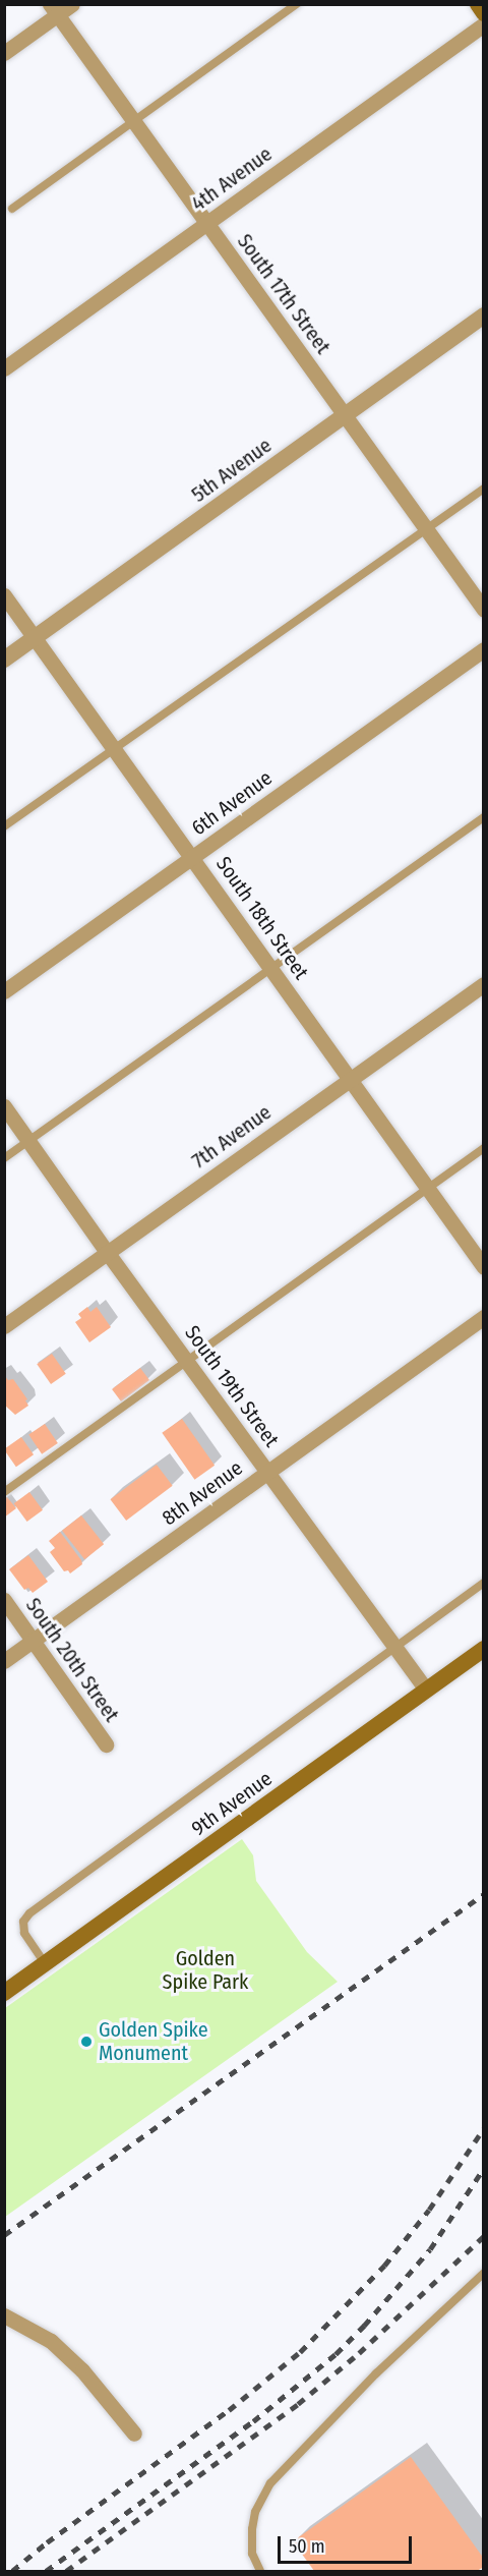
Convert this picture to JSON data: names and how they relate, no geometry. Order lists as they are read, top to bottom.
{
  "streets": {
    "main road": ["9th Avenue"],
    "street": [
      "4th Avenue",
      "South 17th Street",
      "5th Avenue",
      "6th Avenue",
      "South 18th Street",
      "7th Avenue",
      "South 19th Street",
      "8th Avenue",
      "South 20th Street"
    ]
  },
  "crossings": [
    ["4th Avenue", "South 17th Street"],
    ["South 17th Street", "5th Avenue"],
    ["5th Avenue", "South 18th Street"],
    ["6th Avenue", "South 18th Street"],
    ["South 18th Street", "7th Avenue"],
    ["7th Avenue", "South 19th Street"],
    ["South 19th Street", "8th Avenue"],
    ["South 19th Street", "9th Avenue"],
    ["8th Avenue", "South 20th Street"]
  ],
  "parks": ["Golden Spike Park"],
  "places": ["Golden Spike Monument"],
  "scale_bar": "50 m"
}
